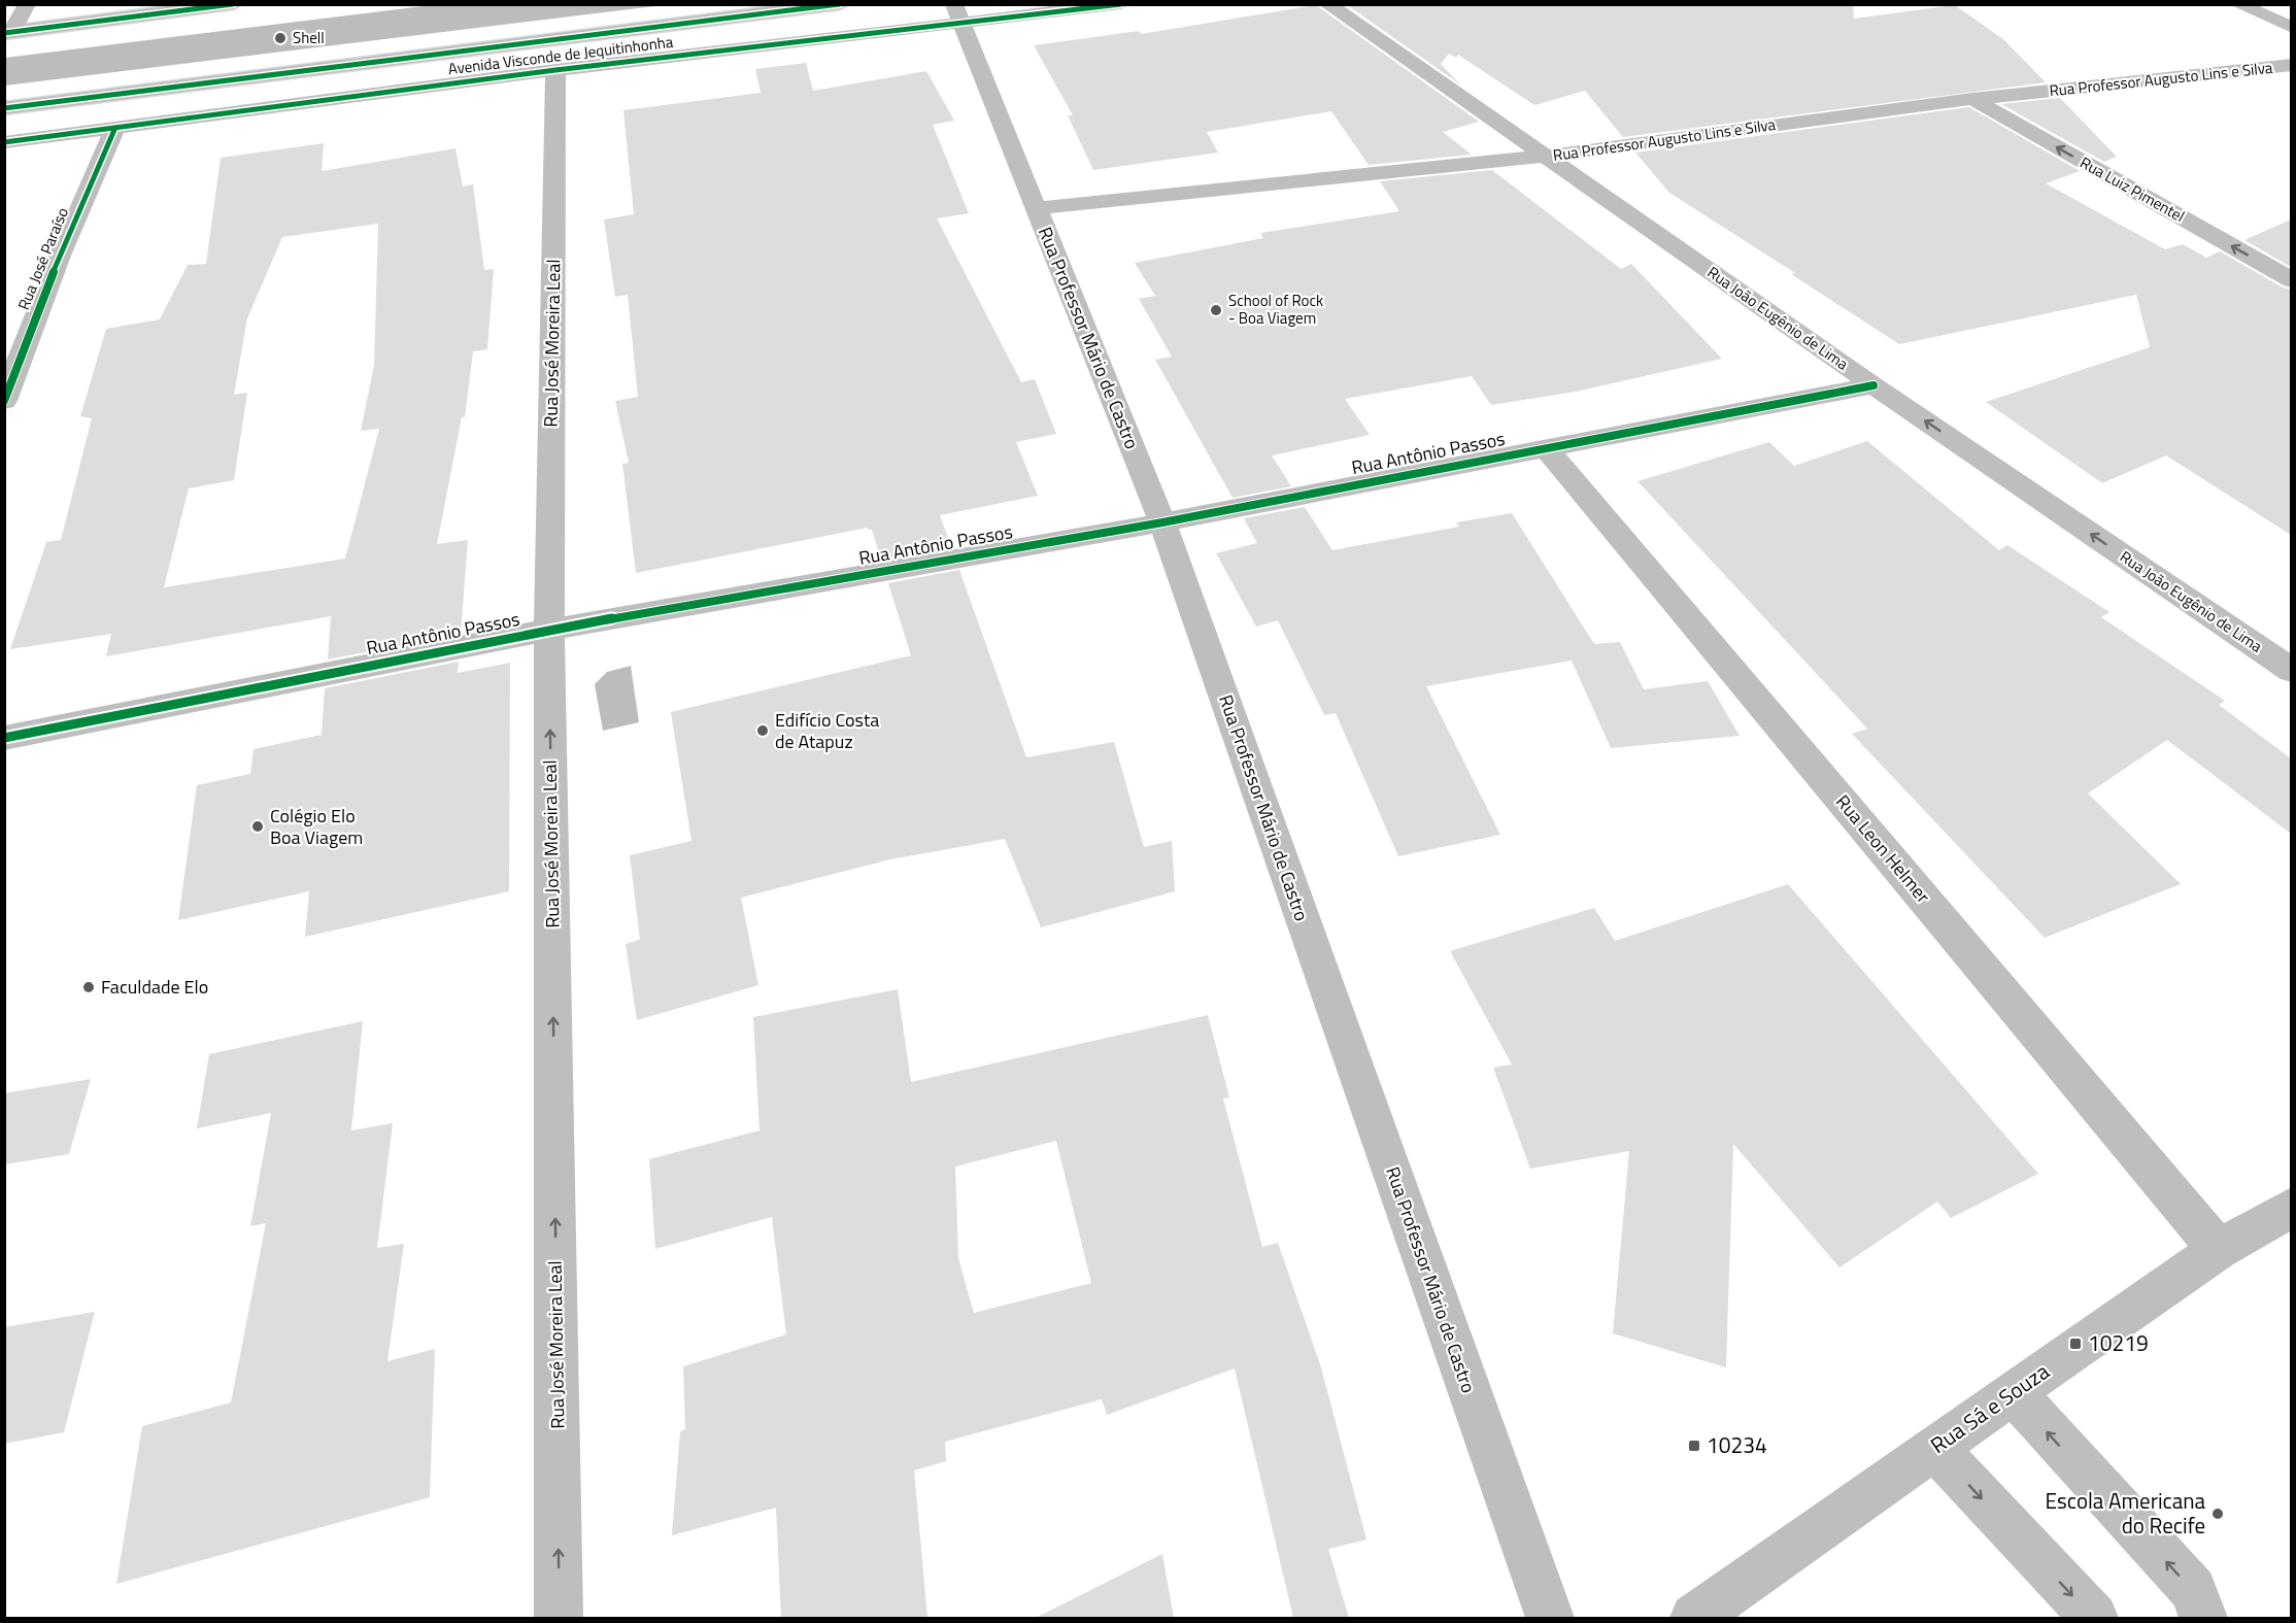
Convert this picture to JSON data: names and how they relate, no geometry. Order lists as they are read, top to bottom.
{
  "streets": {
    "main road": ["Avenida Visconde de Jequitinhonha"],
    "street": [
      "Rua Professor Augusto Lins e Silva",
      "Rua Luiz Pimentel",
      "Rua José Paraíso",
      "Rua João Eugênio de Lima",
      "Rua Professor Mário de Castro",
      "Rua José Moreira Leal",
      "Rua Antônio Passos",
      "Rua Leon Helmer",
      "Rua Sá e Souza"
    ]
  },
  "crossings": [
    ["Avenida Visconde de Jequitinhonha", "Rua José Paraíso"],
    ["Avenida Visconde de Jequitinhonha", "Rua Professor Mário de Castro"],
    ["Avenida Visconde de Jequitinhonha", "Rua José Moreira Leal"],
    ["Rua Professor Augusto Lins e Silva", "Rua Luiz Pimentel"],
    ["Rua Professor Augusto Lins e Silva", "Rua João Eugênio de Lima"],
    ["Rua Professor Augusto Lins e Silva", "Rua Professor Mário de Castro"],
    ["Rua João Eugênio de Lima", "Rua Antônio Passos"],
    ["Rua Professor Mário de Castro", "Rua Antônio Passos"],
    ["Rua José Moreira Leal", "Rua Antônio Passos"],
    ["Rua Antônio Passos", "Rua Leon Helmer"],
    ["Rua Leon Helmer", "Rua Sá e Souza"]
  ],
  "one_way": ["Rua Luiz Pimentel", "Rua João Eugênio de Lima", "Rua José Moreira Leal"],
  "places": {
    "other": [
      "Shell",
      "School of Rock - Boa Viagem",
      "Edifício Costa de Atapuz",
      "Colégio Elo Boa Viagem",
      "Faculdade Elo",
      "Escola Americana do Recife"
    ],
    "transit": ["10219", "10234"]
  }
}
